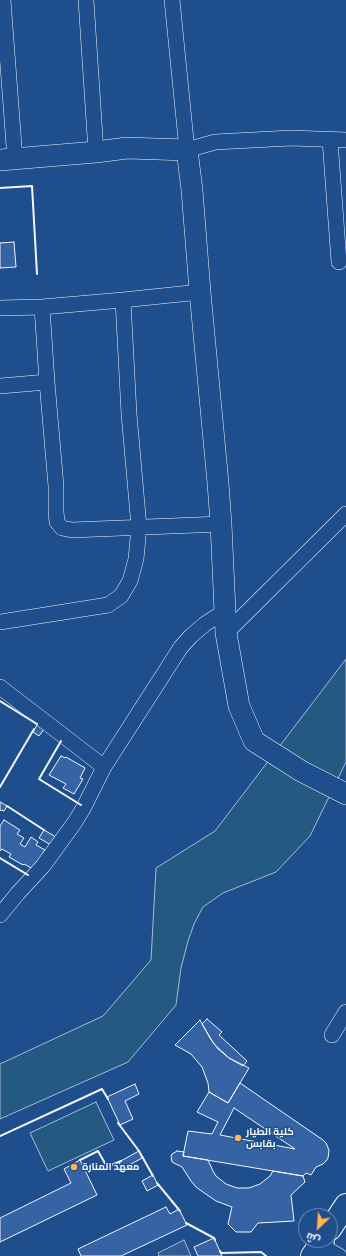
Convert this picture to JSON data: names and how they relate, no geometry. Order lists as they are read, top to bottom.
{
  "places": ["كلية الطيار بقابس", "معهد المنارة"],
  "north": "bottom left"
}
